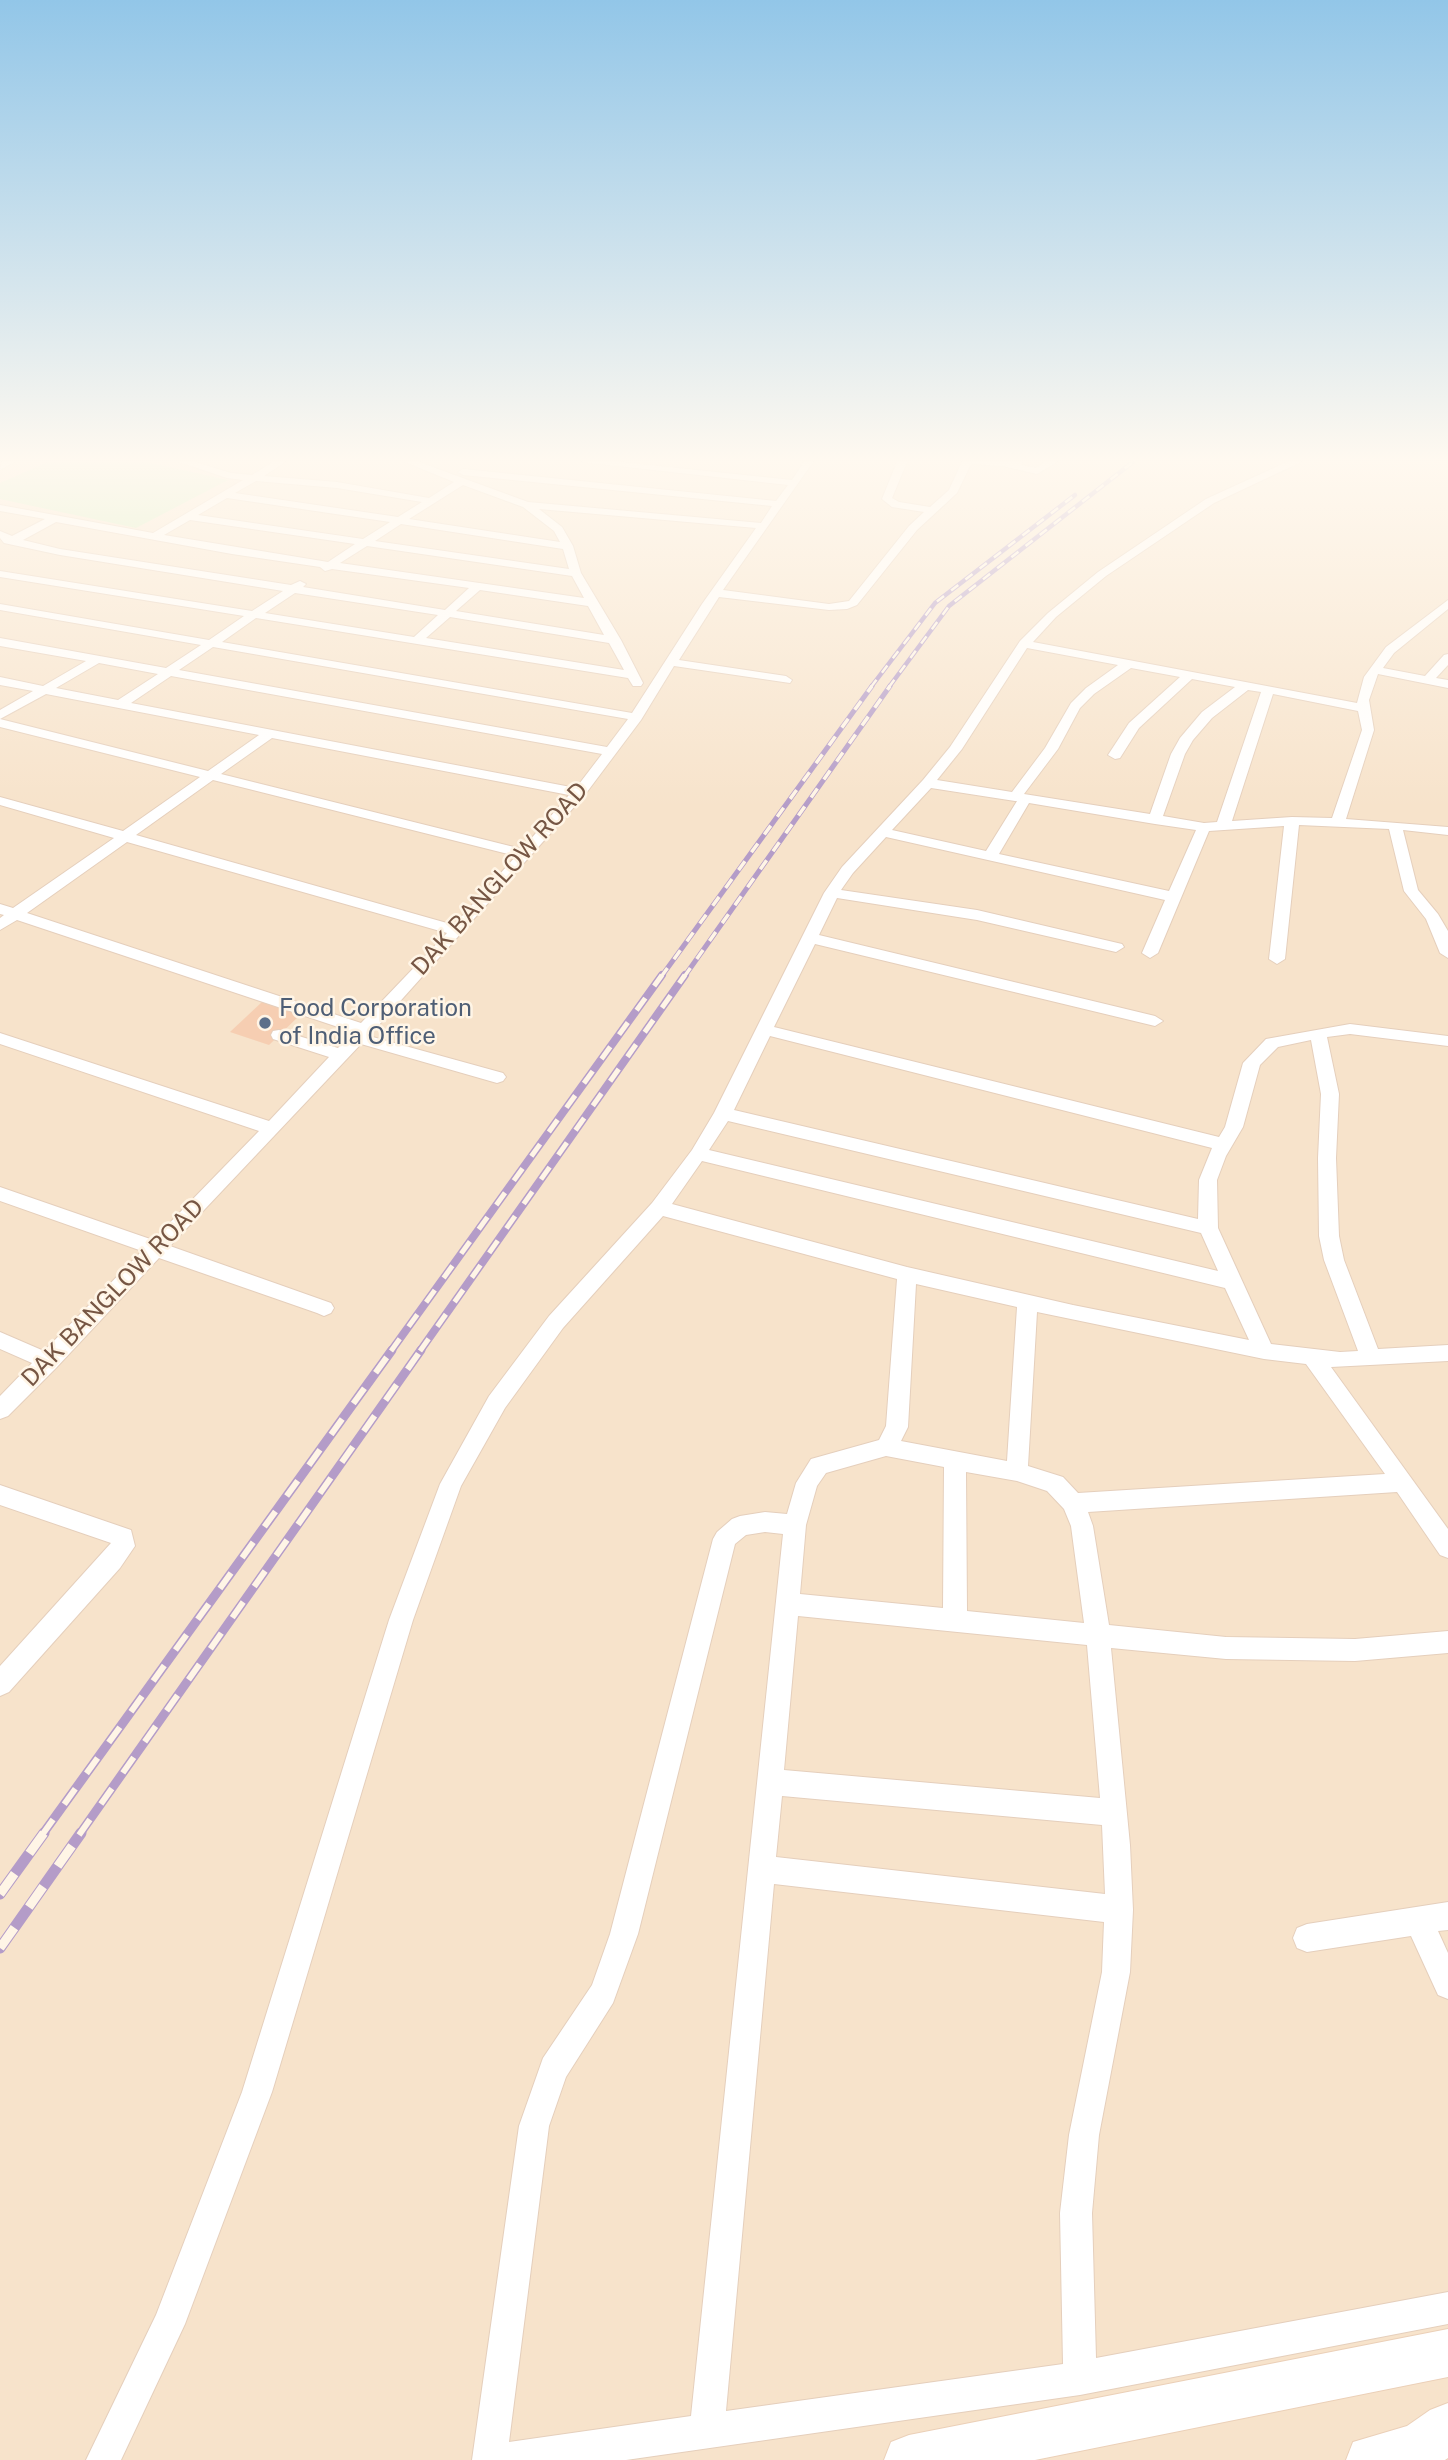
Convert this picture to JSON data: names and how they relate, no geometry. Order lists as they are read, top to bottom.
{
  "streets": {
    "street": ["DAK BANGLOW ROAD"]
  },
  "places": ["Food Corporation of India Office"]
}
